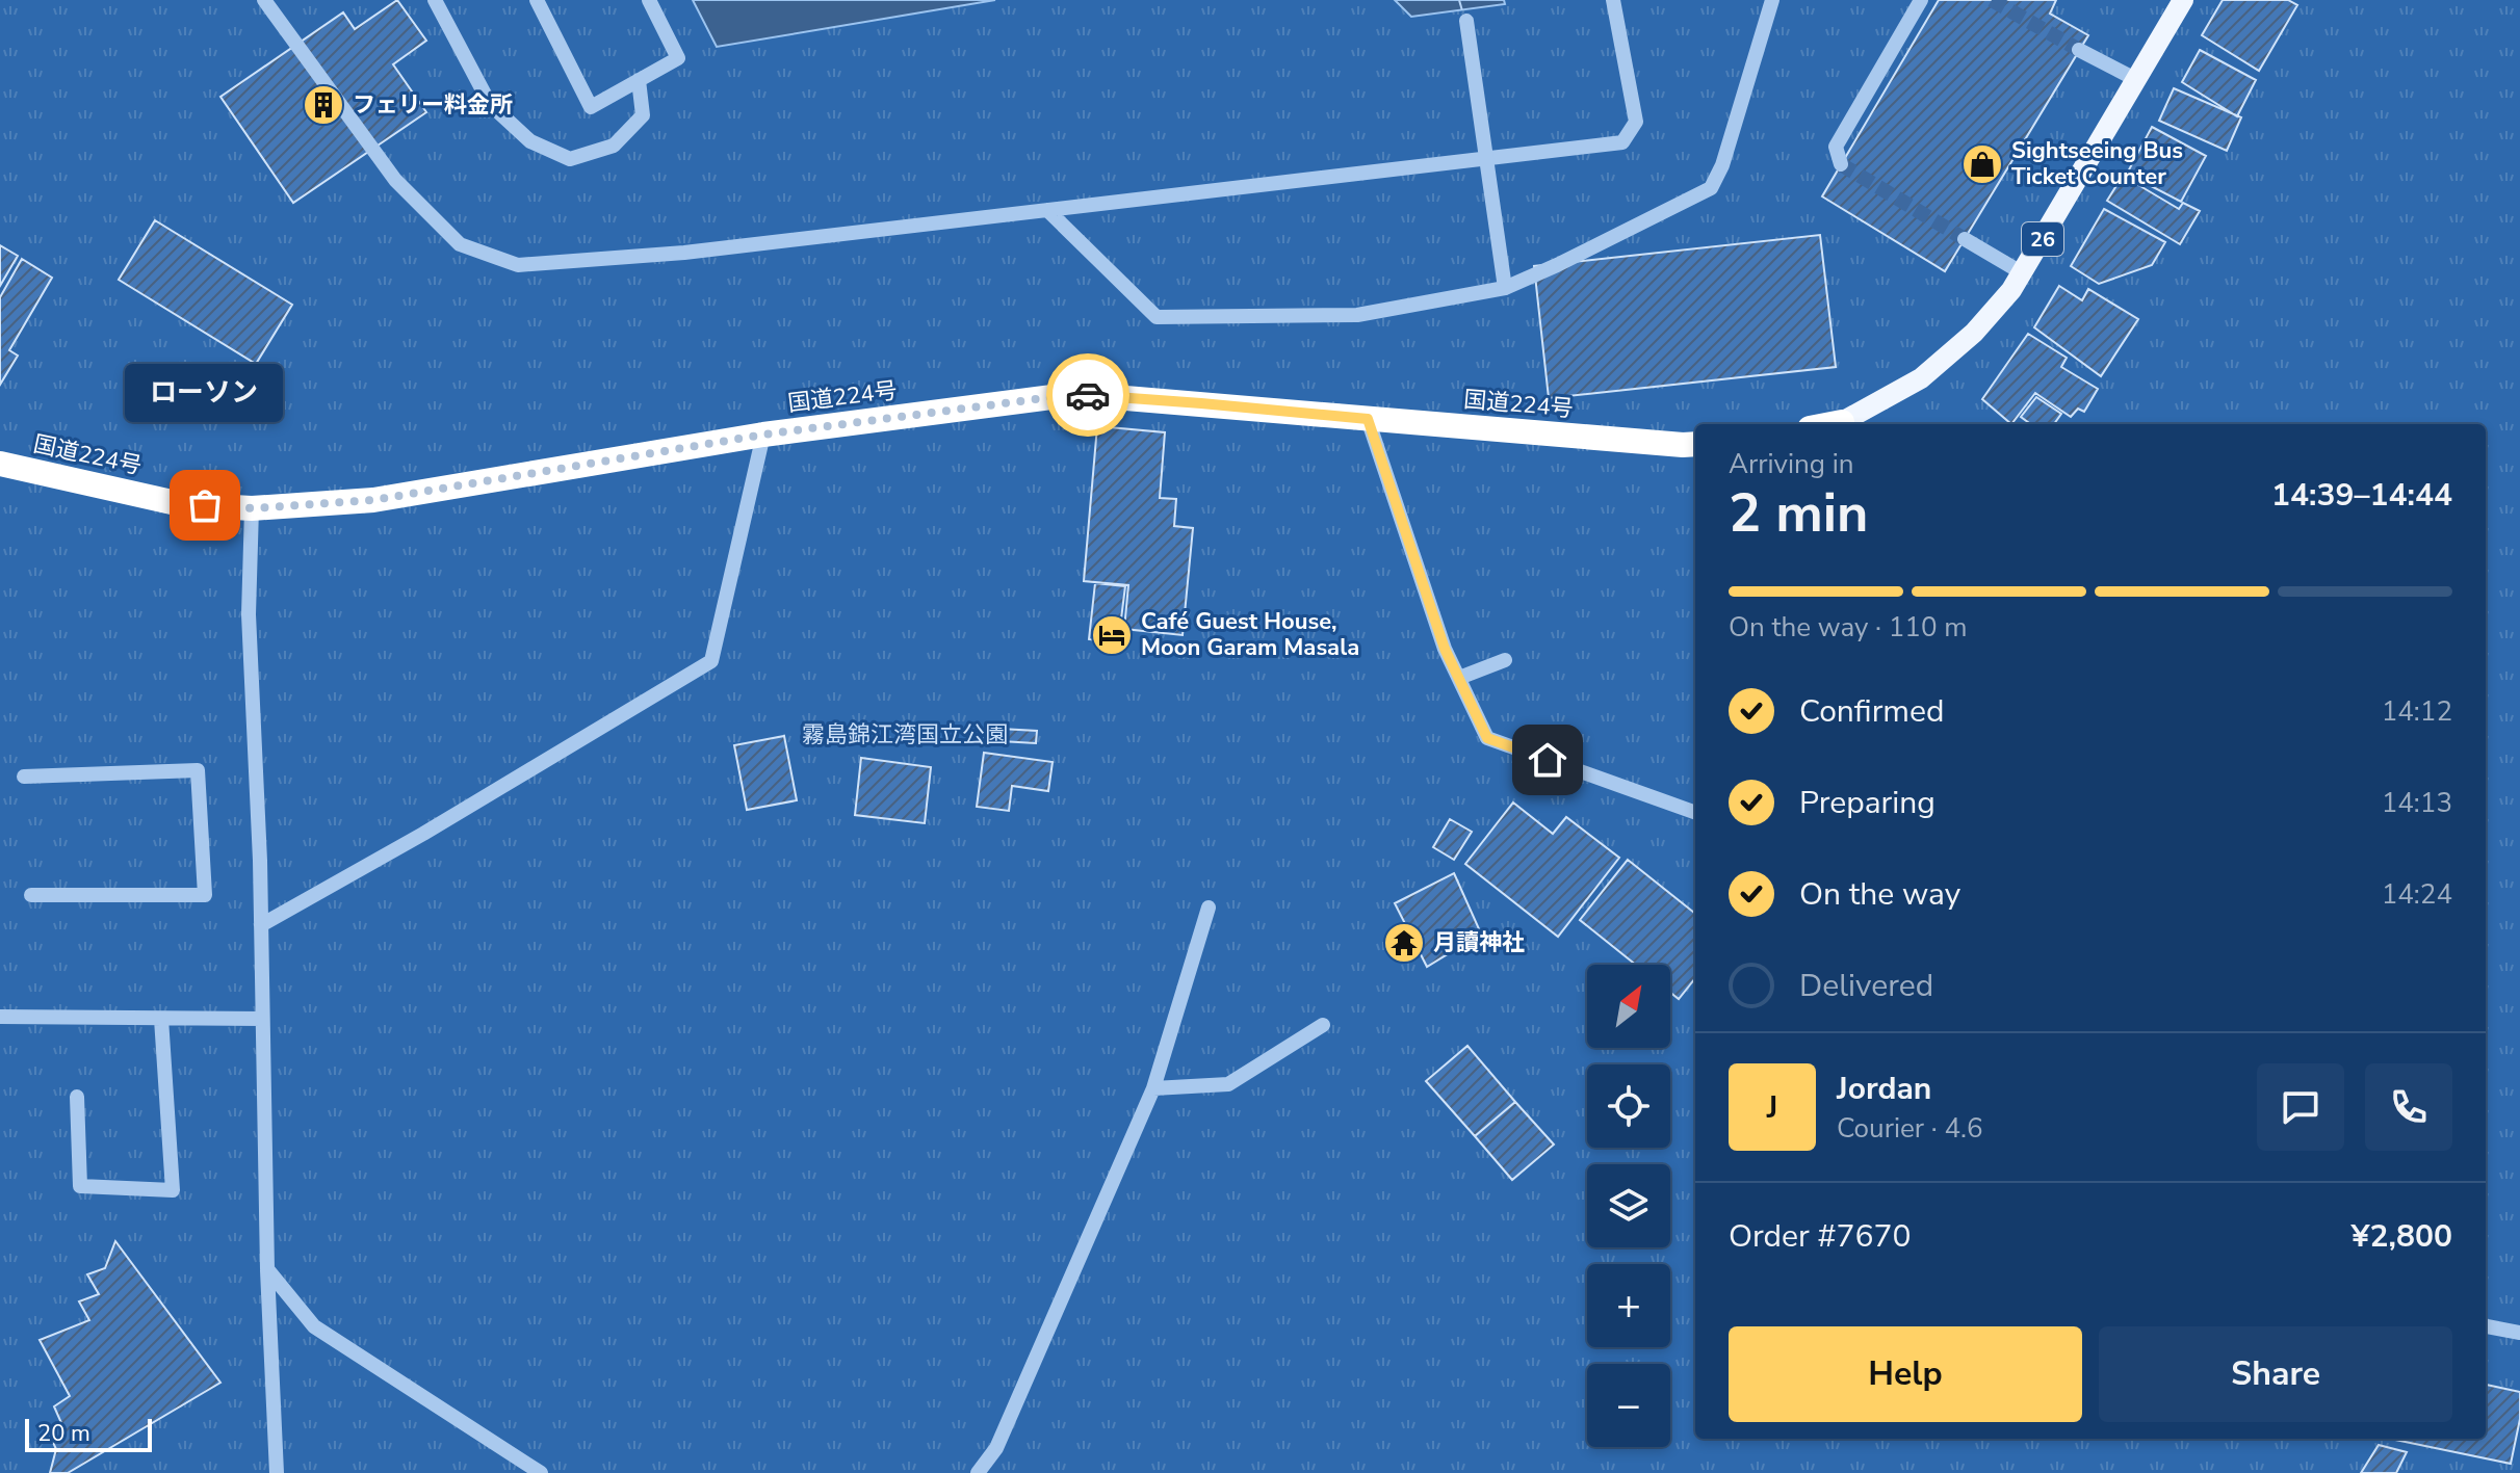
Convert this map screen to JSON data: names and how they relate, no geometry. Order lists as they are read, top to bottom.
{
  "streets": {
    "highway": ["国道224号"],
    "main road": ["26"]
  },
  "parks": ["霧島錦江湾国立公園"],
  "places": {
    "building": ["フェリー料金所"],
    "shop": ["Sightseeing Bus Ticket Counter"],
    "other": ["ローソン"],
    "hotel": ["Café Guest House, Moon Garam Masala"],
    "temple": ["月讀神社"]
  },
  "scale_bar": "20 m",
  "north": "top right",
  "page": {
    "bubble": "ローソン",
    "heading": ["2 min", "Arriving in", "14:39–14:44"],
    "panel": [
      "Jordan",
      "Courier · 4.6",
      "Order #7670",
      "¥2,800"
    ],
    "bar": "On the way · 110 m",
    "list": [
      ["Confirmed", "14:12"],
      ["Preparing", "14:13"],
      ["On the way", "14:24"],
      "Delivered"
    ],
    "map_buttons": ["+", "−"],
    "round": "J",
    "buttons": ["Help", "Share"],
    "scale": "20 m"
  }
}
